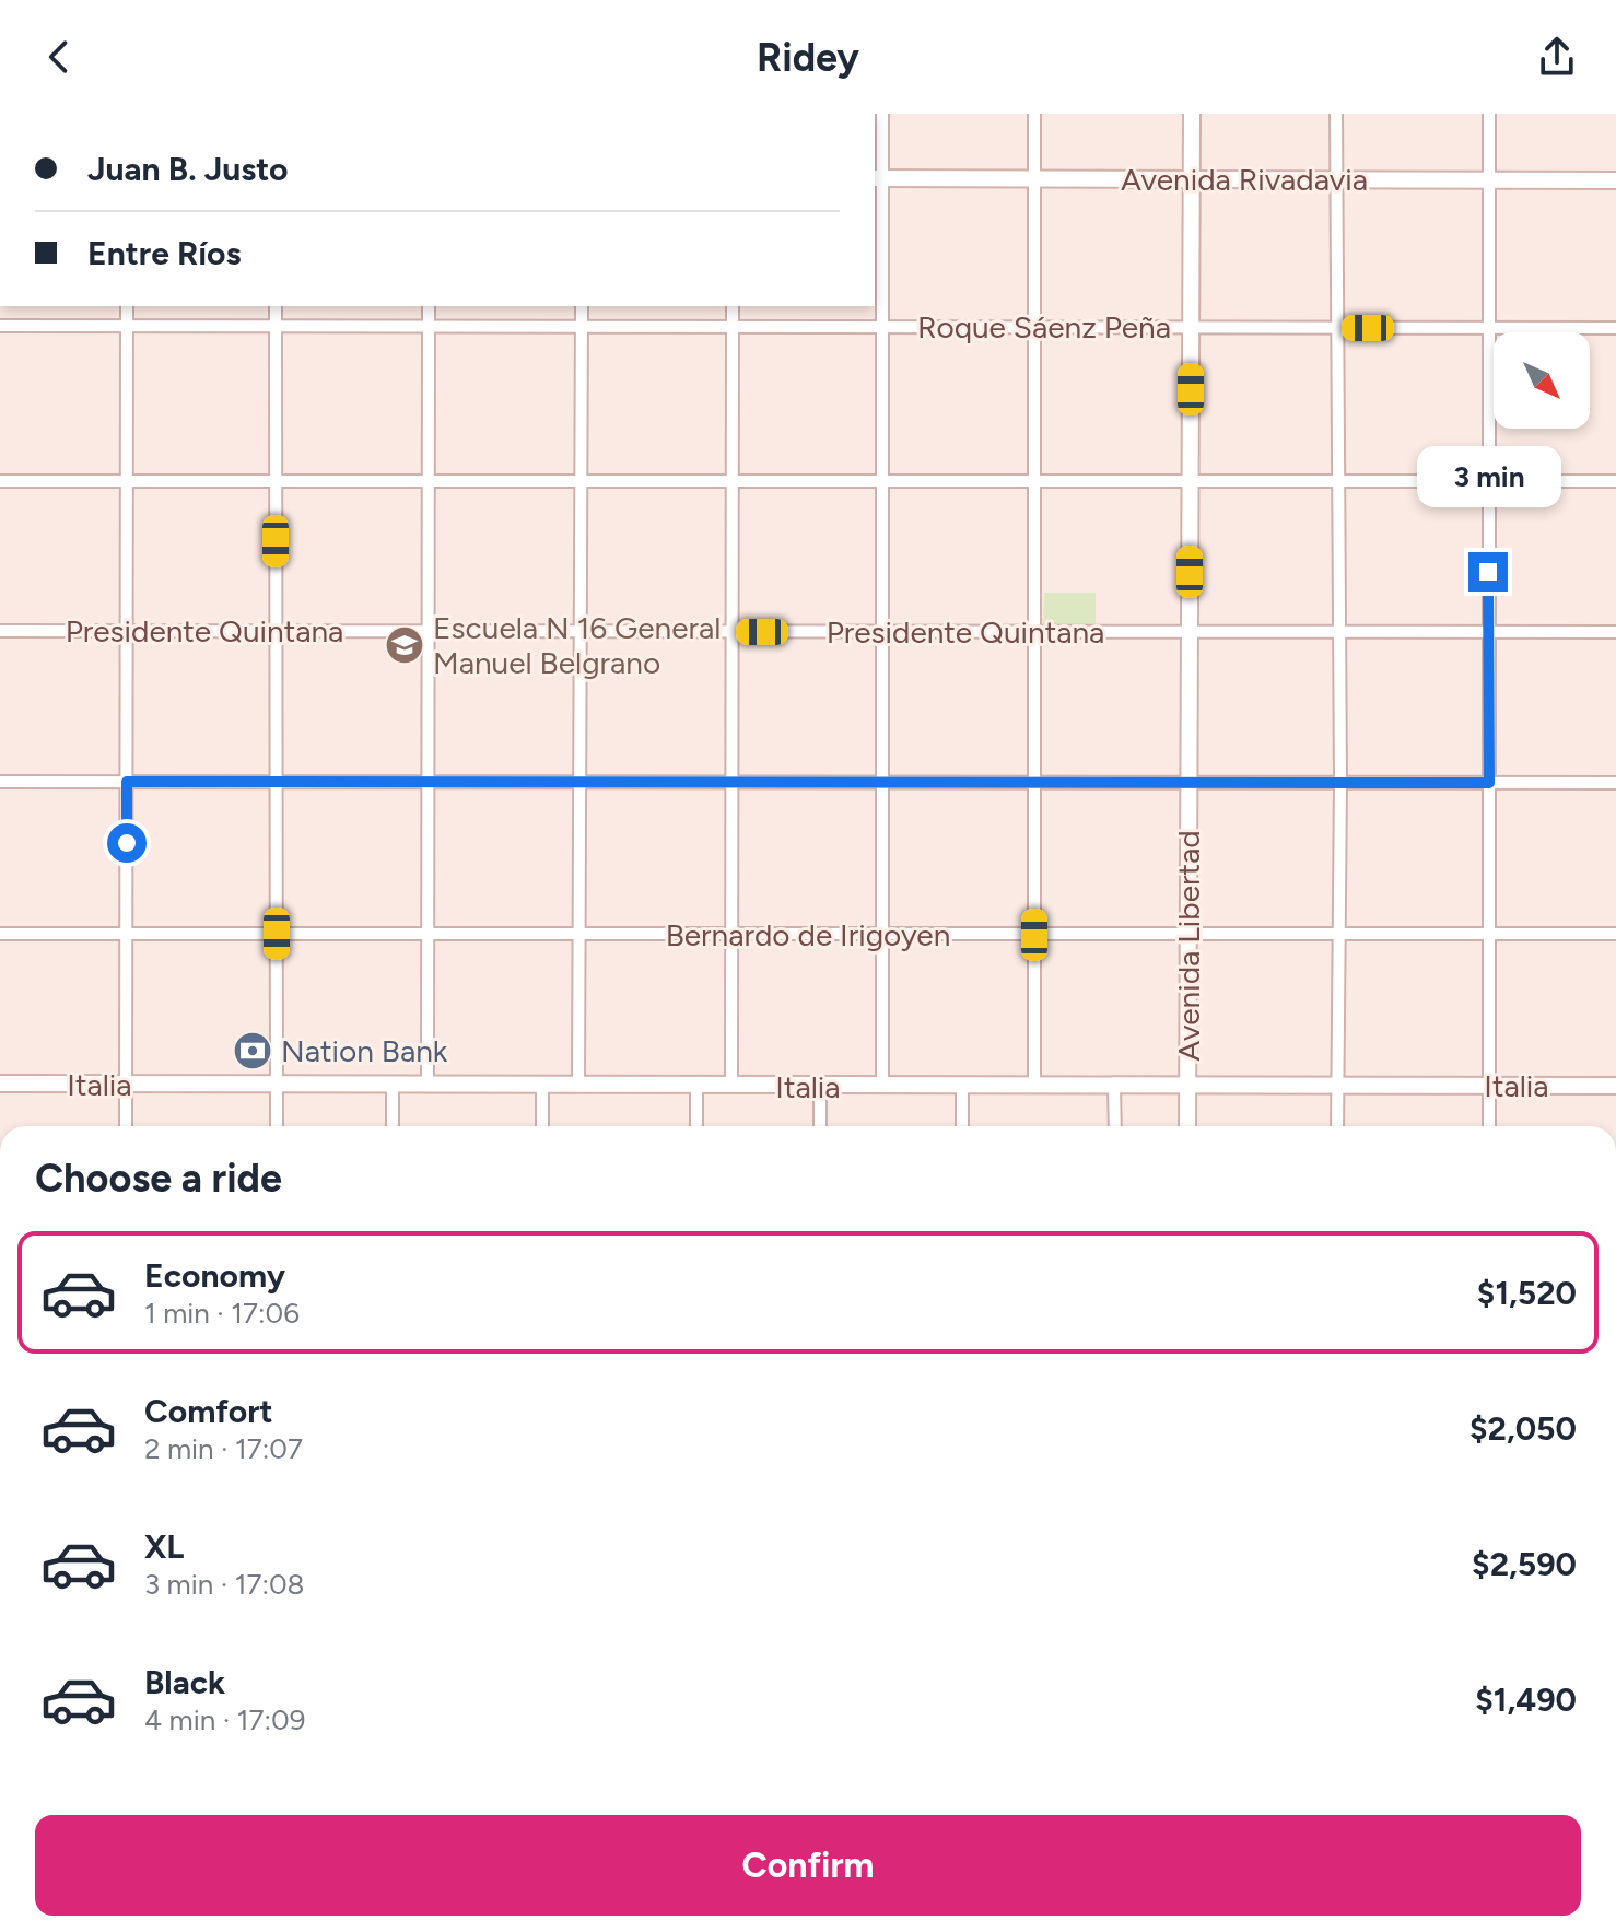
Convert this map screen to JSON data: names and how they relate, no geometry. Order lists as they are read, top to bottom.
{
  "streets": {
    "main road": ["Avenida Rivadavia", "Avenida Libertad", "Italia"],
    "street": ["Roque Sáenz Peña", "Presidente Quintana", "Bernardo de Irigoyen"]
  },
  "crossings": [
    ["Avenida Rivadavia", "Avenida Libertad"],
    ["Roque Sáenz Peña", "Avenida Libertad"],
    ["Presidente Quintana", "Avenida Libertad"],
    ["Bernardo de Irigoyen", "Avenida Libertad"],
    ["Avenida Libertad", "Italia"]
  ],
  "places": {
    "school or university": ["Escuela N 16 General Manuel Belgrano"],
    "bank": ["Nation Bank"]
  },
  "north": "bottom right",
  "page": {
    "header": "Ridey",
    "banner": ["Juan B. Justo", "Entre Ríos"],
    "bubble": "3 min",
    "heading": "Choose a ride",
    "list": [
      {
        "name": "Economy",
        "note": "1 min · 17:06",
        "value": "$1,520"
      },
      {
        "name": "Comfort",
        "note": "2 min · 17:07",
        "value": "$2,050"
      },
      {
        "name": "XL",
        "note": "3 min · 17:08",
        "value": "$2,590"
      },
      {
        "name": "Black",
        "note": "4 min · 17:09",
        "value": "$1,490"
      }
    ],
    "buttons": "Confirm"
  }
}
